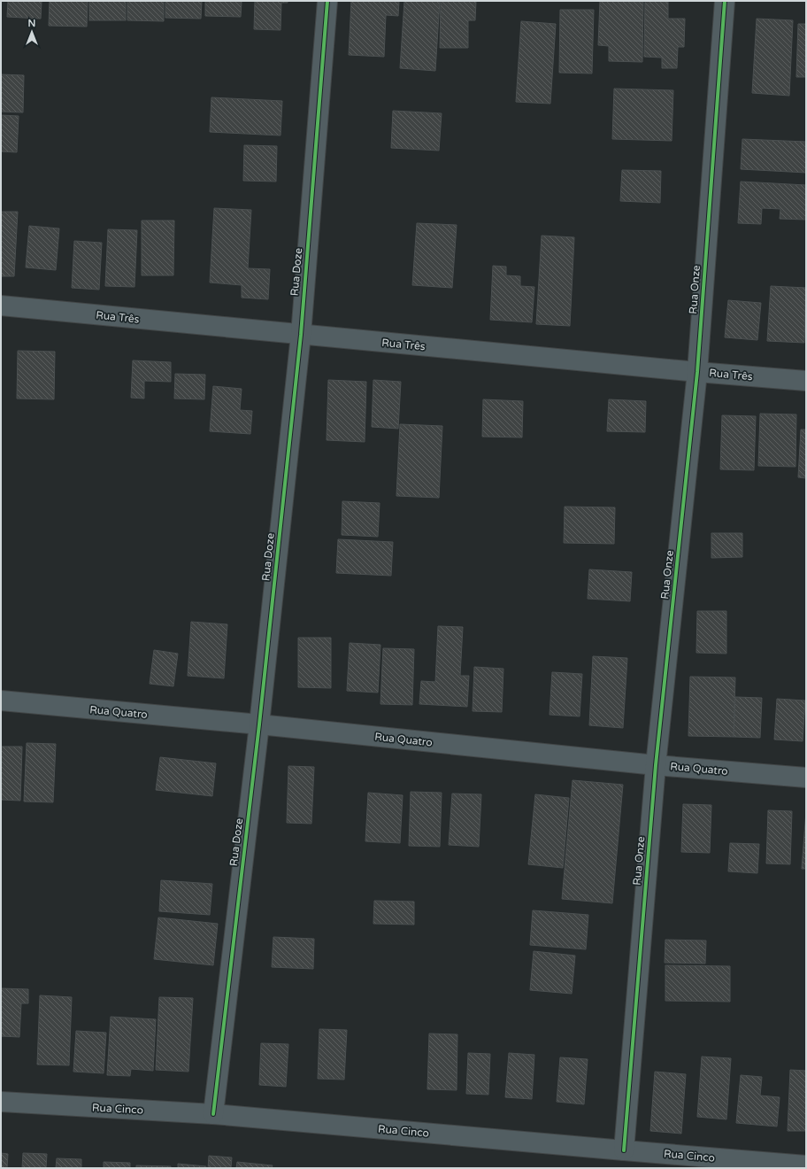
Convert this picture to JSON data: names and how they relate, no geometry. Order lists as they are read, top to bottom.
{
  "streets": {
    "street": [
      "Rua Doze",
      "Rua Onze",
      "Rua Três",
      "Rua Quatro",
      "Rua Cinco"
    ]
  },
  "crossings": [
    ["Rua Doze", "Rua Três"],
    ["Rua Doze", "Rua Quatro"],
    ["Rua Doze", "Rua Cinco"],
    ["Rua Onze", "Rua Três"],
    ["Rua Onze", "Rua Quatro"],
    ["Rua Onze", "Rua Cinco"]
  ],
  "north": "top"
}
